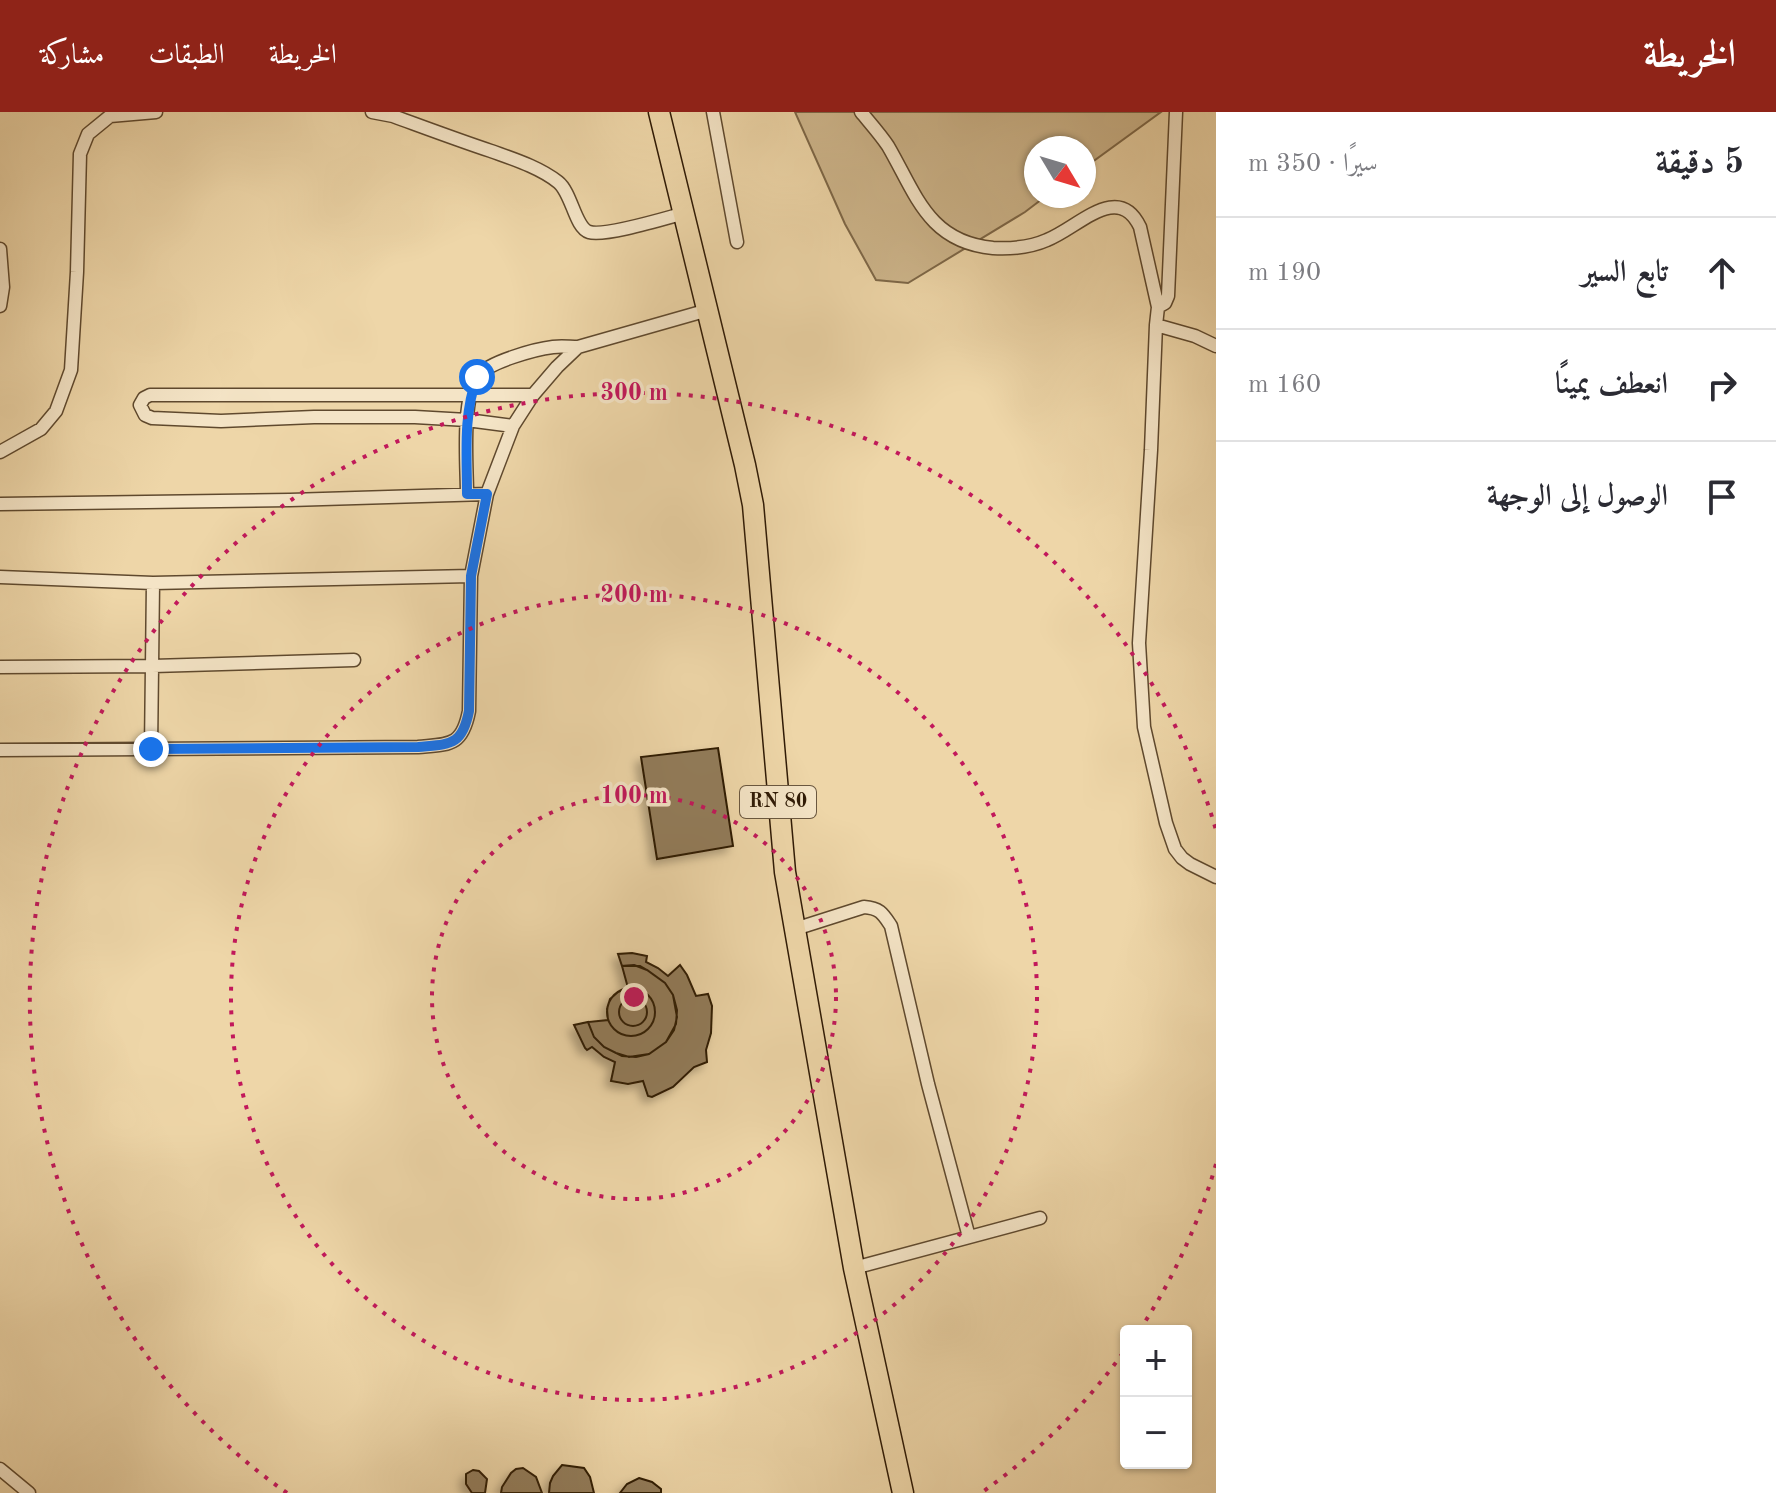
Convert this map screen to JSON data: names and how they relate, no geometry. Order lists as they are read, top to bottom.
{
  "streets": {
    "main road": ["RN 80"]
  },
  "north": "bottom right",
  "page": {
    "header": "الخريطة",
    "nav": ["الخريطة", "الطبقات", "مشاركة"],
    "heading": ["5 دقيقة", "سيرًا · 350 m"],
    "list": [
      ["تابع السير", "190 m"],
      ["انعطف يمينًا", "160 m"],
      "الوصول إلى الوجهة"
    ],
    "map_buttons": ["+", "−"]
  },
  "rings": ["300 m", "200 m", "100 m"]
}
